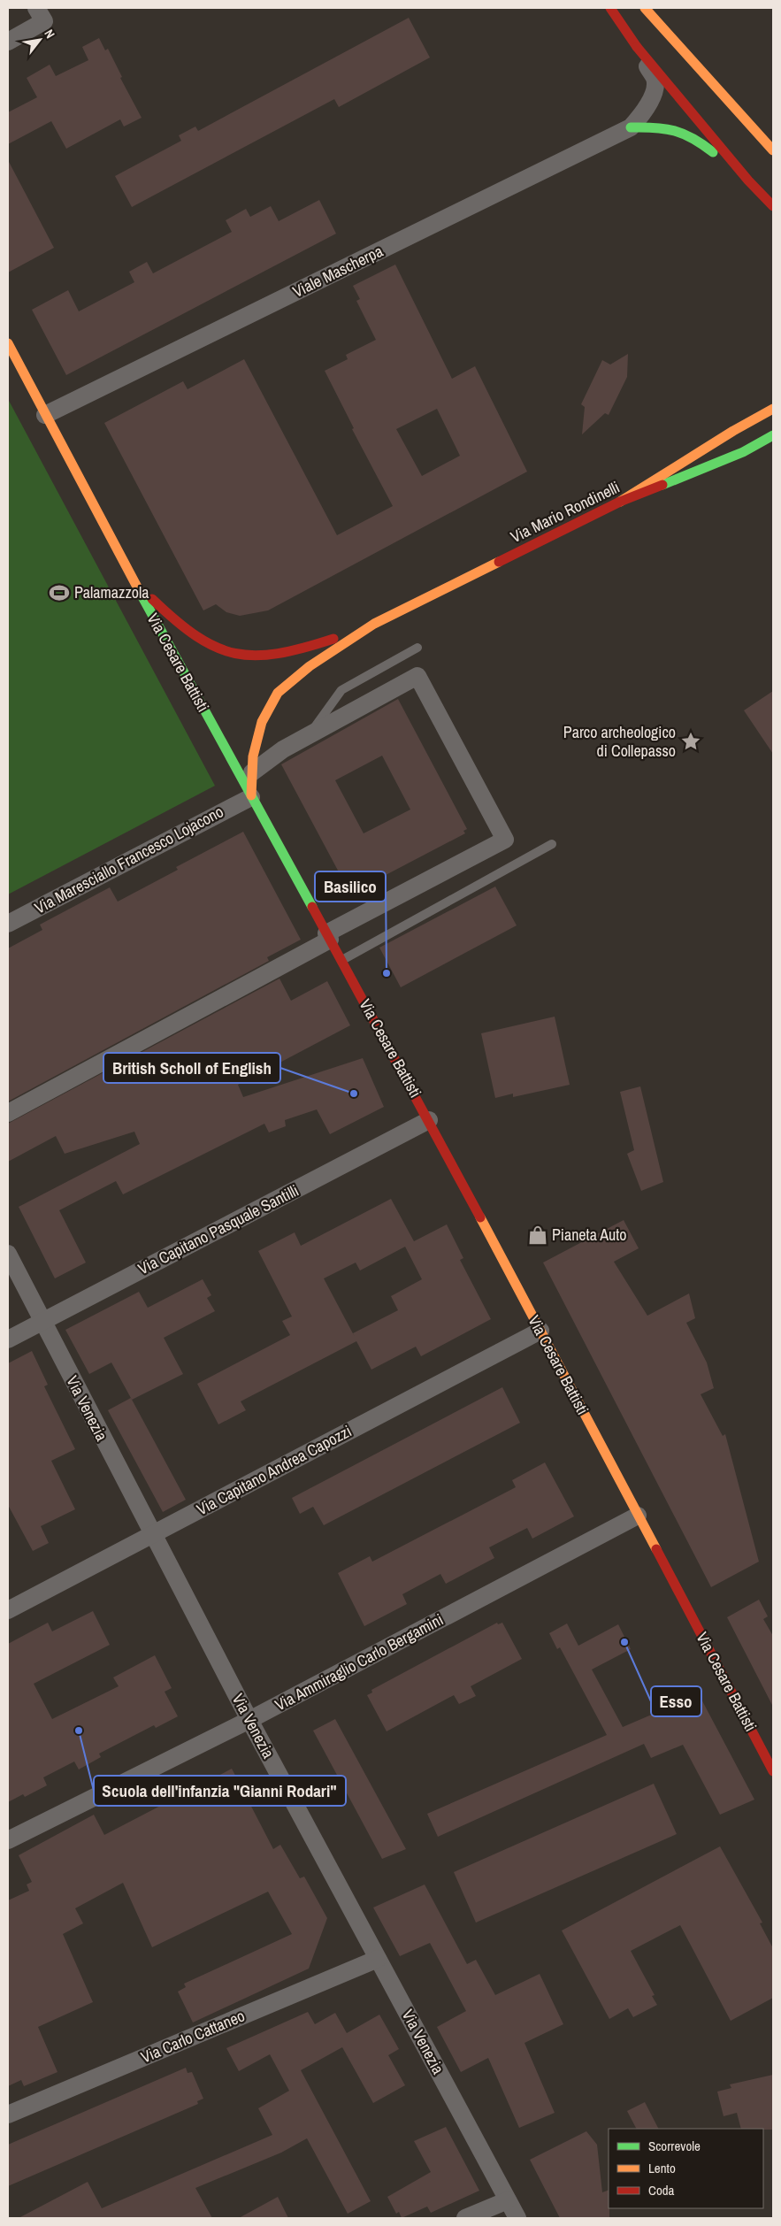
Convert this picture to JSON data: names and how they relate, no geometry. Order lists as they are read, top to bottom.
{
  "streets": {
    "main road": ["Via Mario Rondinelli", "Via Cesare Battisti"],
    "street": [
      "Viale Mascherpa",
      "Via Maresciallo Francesco Lojacono",
      "Via Capitano Pasquale Santilli",
      "Via Venezia",
      "Via Capitano Andrea Capozzi",
      "Via Ammiraglio Carlo Bergamini",
      "Via Carlo Cattaneo"
    ]
  },
  "crossings": [
    ["Viale Mascherpa", "Via Cesare Battisti"],
    ["Via Mario Rondinelli", "Via Cesare Battisti"],
    ["Via Mario Rondinelli", "Via Maresciallo Francesco Lojacono"],
    ["Via Cesare Battisti", "Via Maresciallo Francesco Lojacono"],
    ["Via Cesare Battisti", "Via Capitano Pasquale Santilli"],
    ["Via Cesare Battisti", "Via Capitano Andrea Capozzi"],
    ["Via Cesare Battisti", "Via Ammiraglio Carlo Bergamini"],
    ["Via Capitano Pasquale Santilli", "Via Venezia"],
    ["Via Venezia", "Via Capitano Andrea Capozzi"],
    ["Via Venezia", "Via Ammiraglio Carlo Bergamini"],
    ["Via Venezia", "Via Carlo Cattaneo"]
  ],
  "places": {
    "sports": ["Palamazzola"],
    "place": ["Parco archeologico di Collepasso"],
    "other": [
      "Basilico",
      "British Scholl of English",
      "Esso",
      "Scuola dell'infanzia \"Gianni Rodari\""
    ],
    "shop": ["Pianeta Auto"]
  },
  "legend": ["Scorrevole", "Lento", "Coda"],
  "north": "top right"
}
